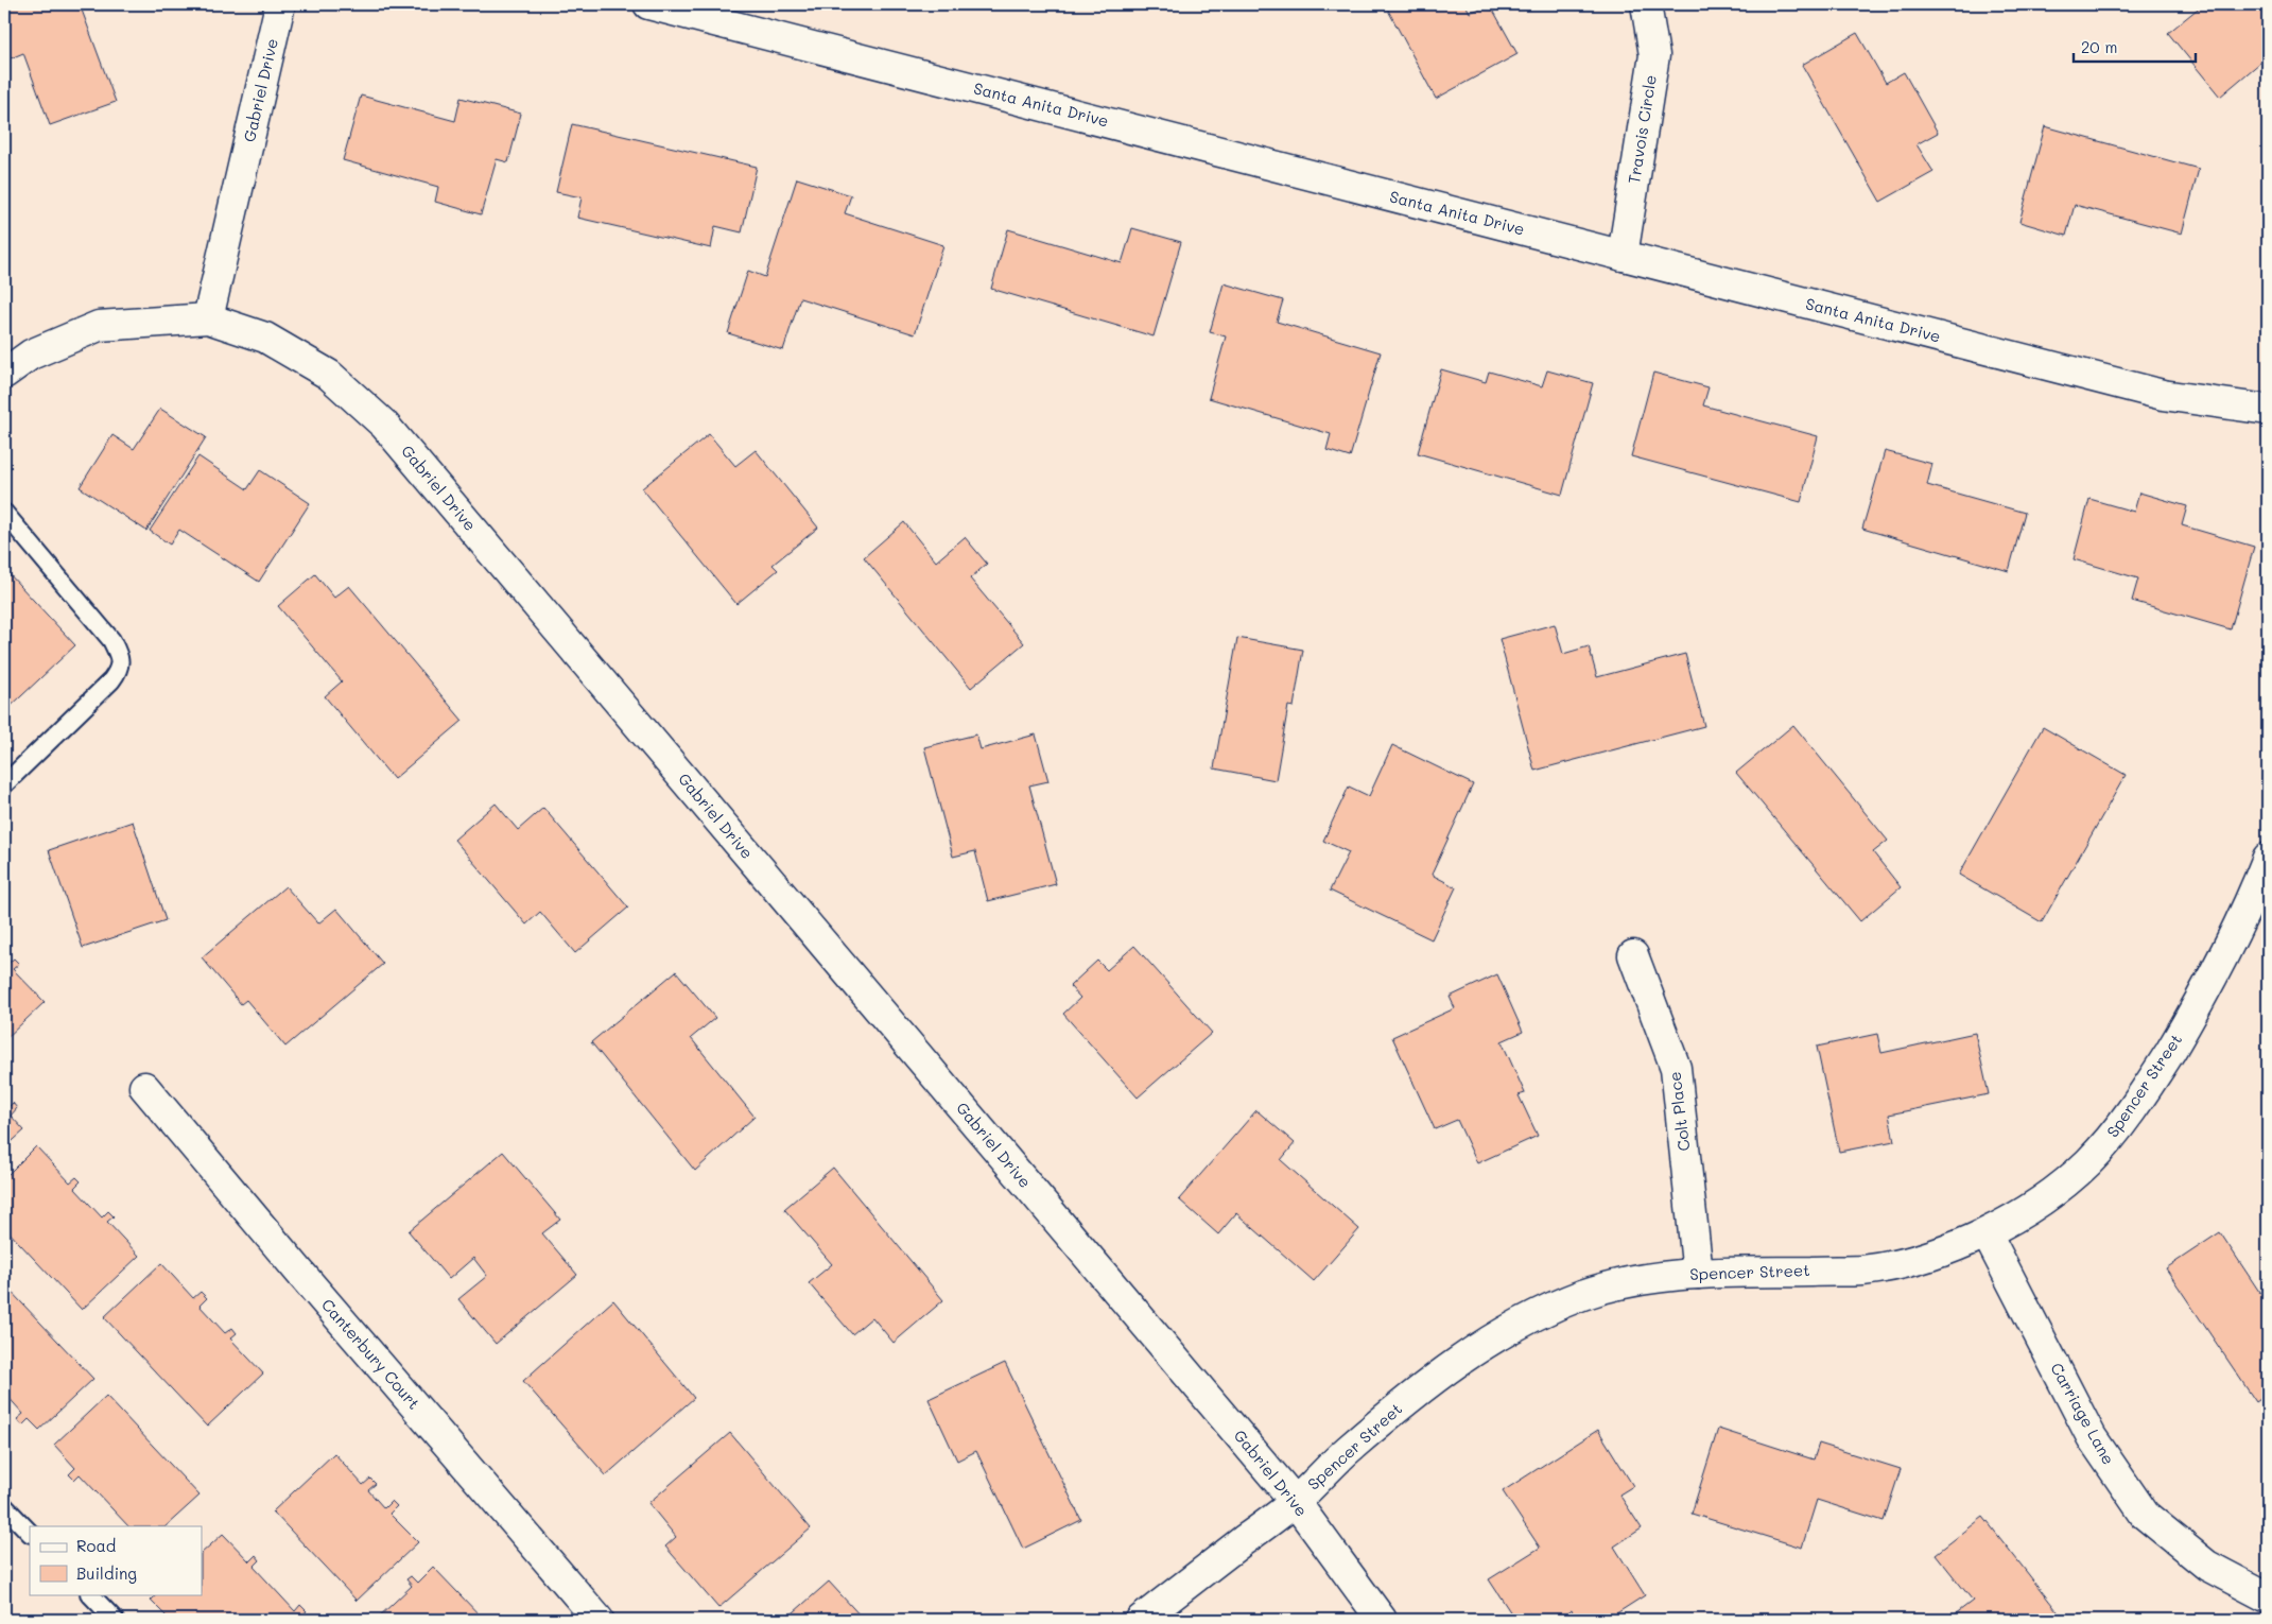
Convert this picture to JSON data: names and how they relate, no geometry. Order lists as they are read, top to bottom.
{
  "streets": {
    "street": [
      "Gabriel Drive",
      "Santa Anita Drive",
      "Travois Circle",
      "Spencer Street",
      "Colt Place",
      "Canterbury Court",
      "Carriage Lane"
    ]
  },
  "crossings": [
    ["Gabriel Drive", "Spencer Street"],
    ["Santa Anita Drive", "Travois Circle"],
    ["Spencer Street", "Colt Place"],
    ["Spencer Street", "Carriage Lane"]
  ],
  "legend": ["Road", "Building"],
  "scale_bar": "20 m"
}
